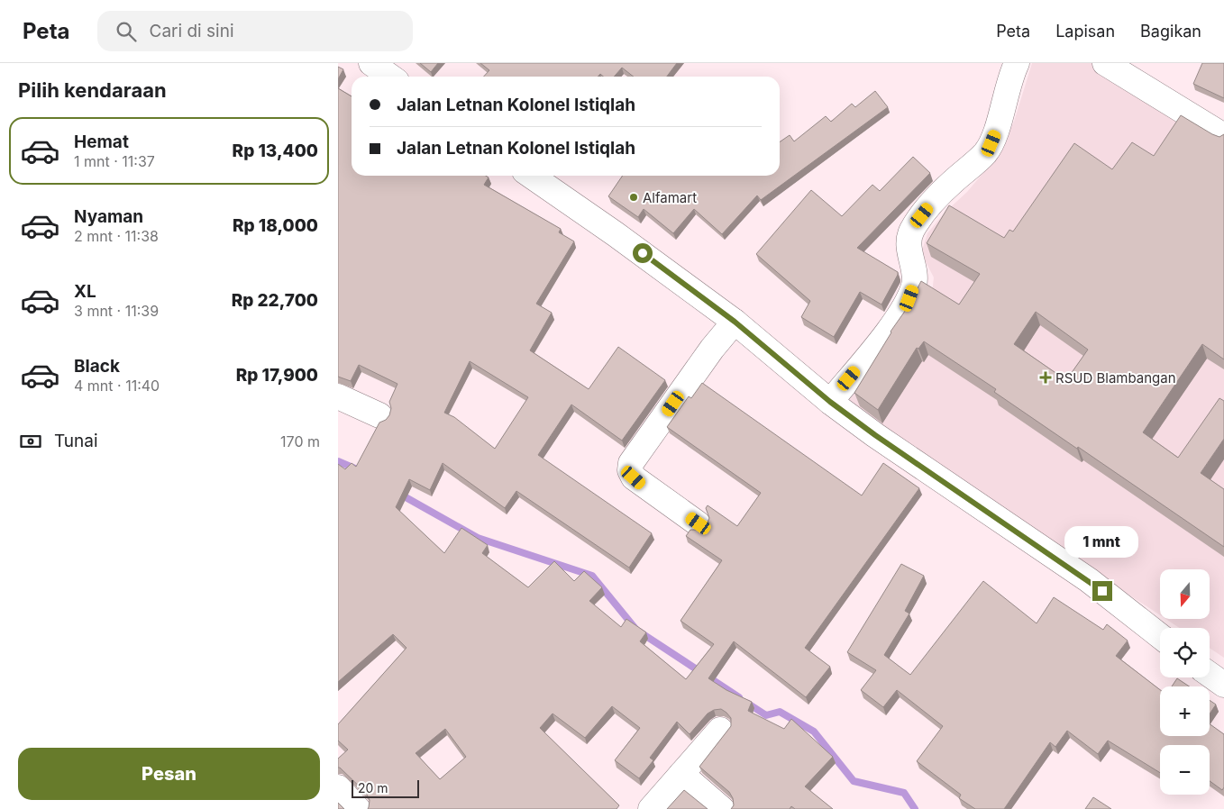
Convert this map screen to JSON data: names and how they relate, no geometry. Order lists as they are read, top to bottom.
{
  "places": {
    "other": ["Alfamart"],
    "health": ["RSUD Blambangan"]
  },
  "scale_bar": "20 m",
  "north": "bottom",
  "page": {
    "header": "Peta",
    "search": "Cari di sini",
    "nav": ["Peta", "Lapisan", "Bagikan"],
    "heading": "Pilih kendaraan",
    "banner": ["Jalan Letnan Kolonel Istiqlah", "Jalan Letnan Kolonel Istiqlah"],
    "list": [
      {
        "name": "Hemat",
        "note": "1 mnt · 11:37",
        "value": "Rp 13,400"
      },
      {
        "name": "Nyaman",
        "note": "2 mnt · 11:38",
        "value": "Rp 18,000"
      },
      {
        "name": "XL",
        "note": "3 mnt · 11:39",
        "value": "Rp 22,700"
      },
      {
        "name": "Black",
        "note": "4 mnt · 11:40",
        "value": "Rp 17,900"
      }
    ],
    "pay": ["Tunai", "170 m"],
    "bubble": "1 mnt",
    "map_buttons": ["+", "−"],
    "buttons": "Pesan",
    "scale": "20 m"
  }
}
